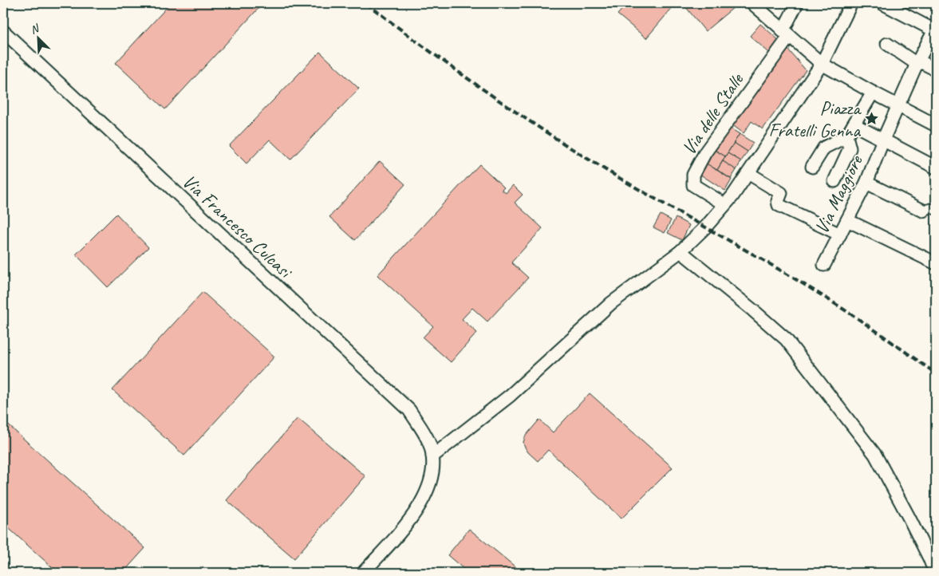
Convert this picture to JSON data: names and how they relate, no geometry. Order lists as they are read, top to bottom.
{
  "streets": {
    "street": ["Via delle Stalle", "Via Maggiore", "Via Francesco Culcasi"]
  },
  "places": {
    "place": ["Piazza Fratelli Genna"]
  },
  "north": "top left"
}
